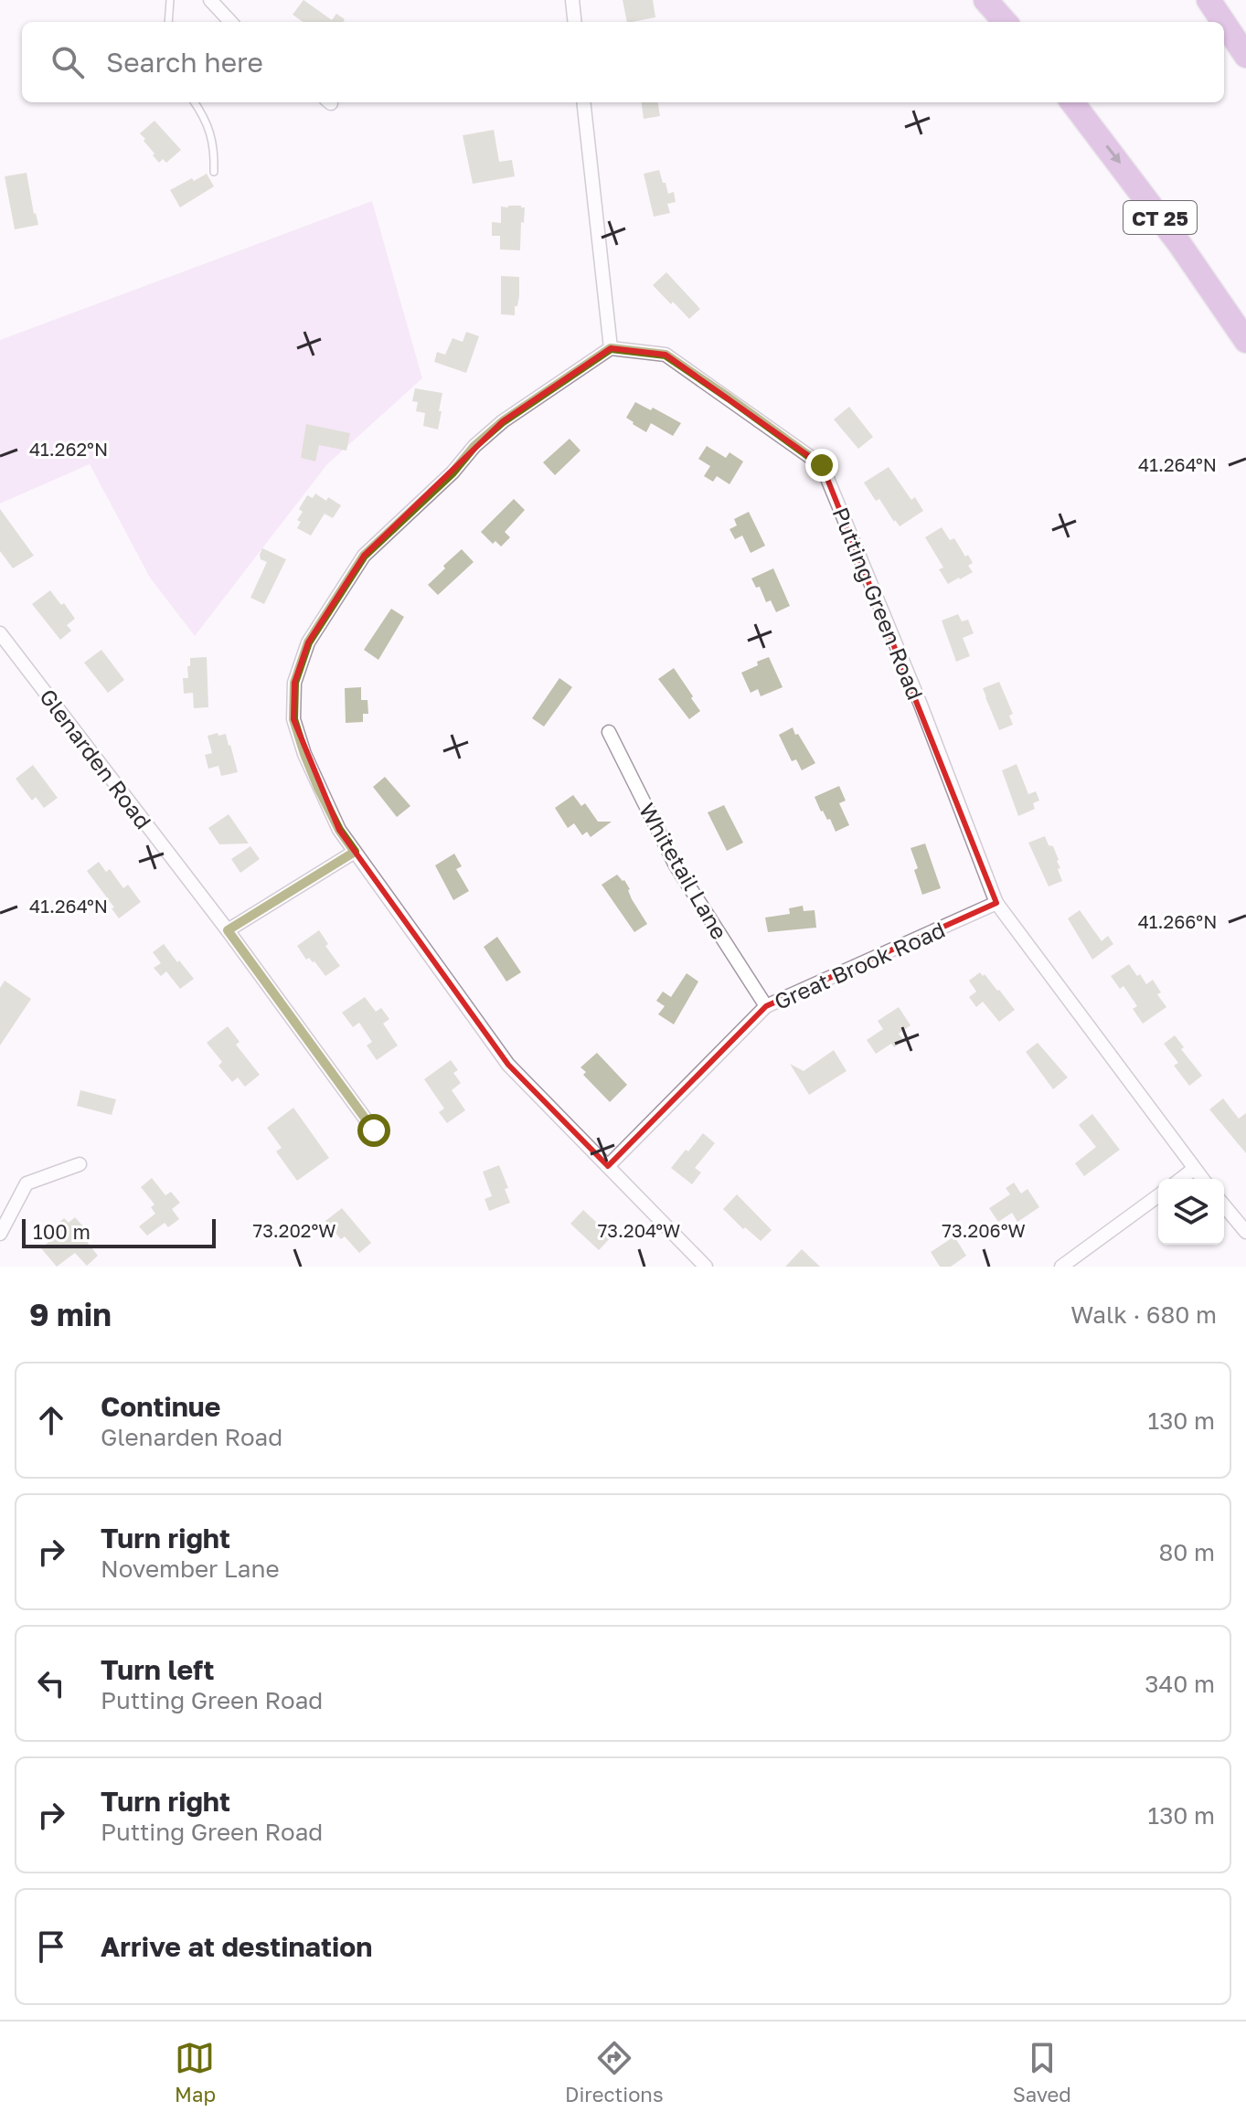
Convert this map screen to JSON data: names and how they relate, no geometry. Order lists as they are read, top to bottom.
{
  "streets": {
    "highway": ["CT 25"],
    "street": [
      "Putting Green Road",
      "Glenarden Road",
      "Whitetail Lane",
      "Great Brook Road"
    ]
  },
  "crossings": [
    ["Putting Green Road", "Great Brook Road"],
    ["Whitetail Lane", "Great Brook Road"]
  ],
  "scale_bar": "100 m",
  "page": {
    "search": "Search here",
    "scale": "100 m",
    "heading": ["9 min", "Walk · 680 m"],
    "list": [
      ["Continue", "Glenarden Road", "130 m"],
      ["Turn right", "November Lane", "80 m"],
      ["Turn left", "Putting Green Road", "340 m"],
      ["Turn right", "Putting Green Road", "130 m"],
      "Arrive at destination"
    ],
    "nav": ["Map", "Directions", "Saved"]
  },
  "coordinates": [
    "41.262°N",
    "41.264°N",
    "41.266°N",
    "73.202°W",
    "73.204°W",
    "73.206°W"
  ]
}
